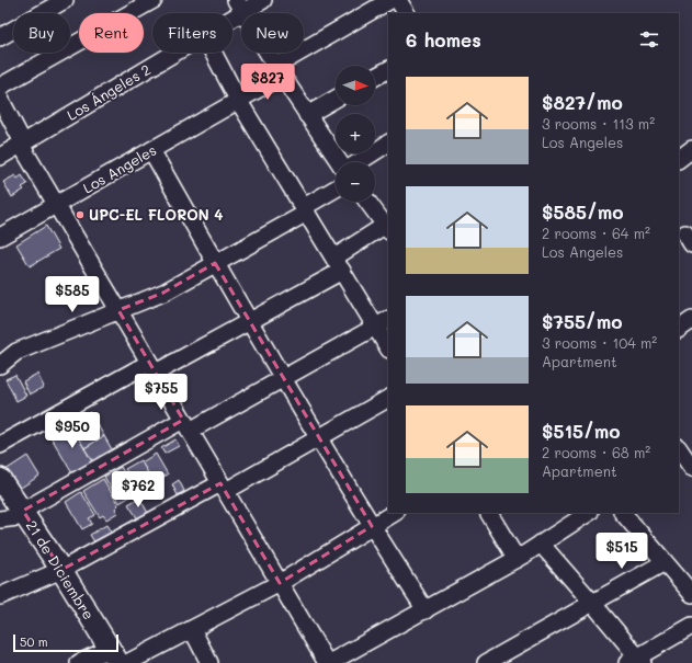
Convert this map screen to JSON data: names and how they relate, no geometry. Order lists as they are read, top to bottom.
{
  "streets": {
    "street": ["Los Ángeles 2", "Los Angeles", "21 de Diciembre"]
  },
  "places": ["UPC-EL FLORON 4"],
  "scale_bar": "50 m",
  "north": "right",
  "page": {
    "chip": [
      "Buy",
      "Rent",
      "Filters",
      "New"
    ],
    "heading": "6 homes",
    "price": [
      "$827",
      "$585",
      "$755",
      "$950",
      "$762",
      "$515"
    ],
    "map_buttons": ["+", "−"],
    "list": [
      {
        "name": "$827/mo",
        "note": "3 rooms · 113 m² · Los Angeles"
      },
      {
        "name": "$585/mo",
        "note": "2 rooms · 64 m² · Los Angeles"
      },
      {
        "name": "$755/mo",
        "note": "3 rooms · 104 m² · Apartment"
      },
      {
        "name": "$515/mo",
        "note": "2 rooms · 68 m² · Apartment"
      }
    ],
    "scale": "50 m"
  }
}
